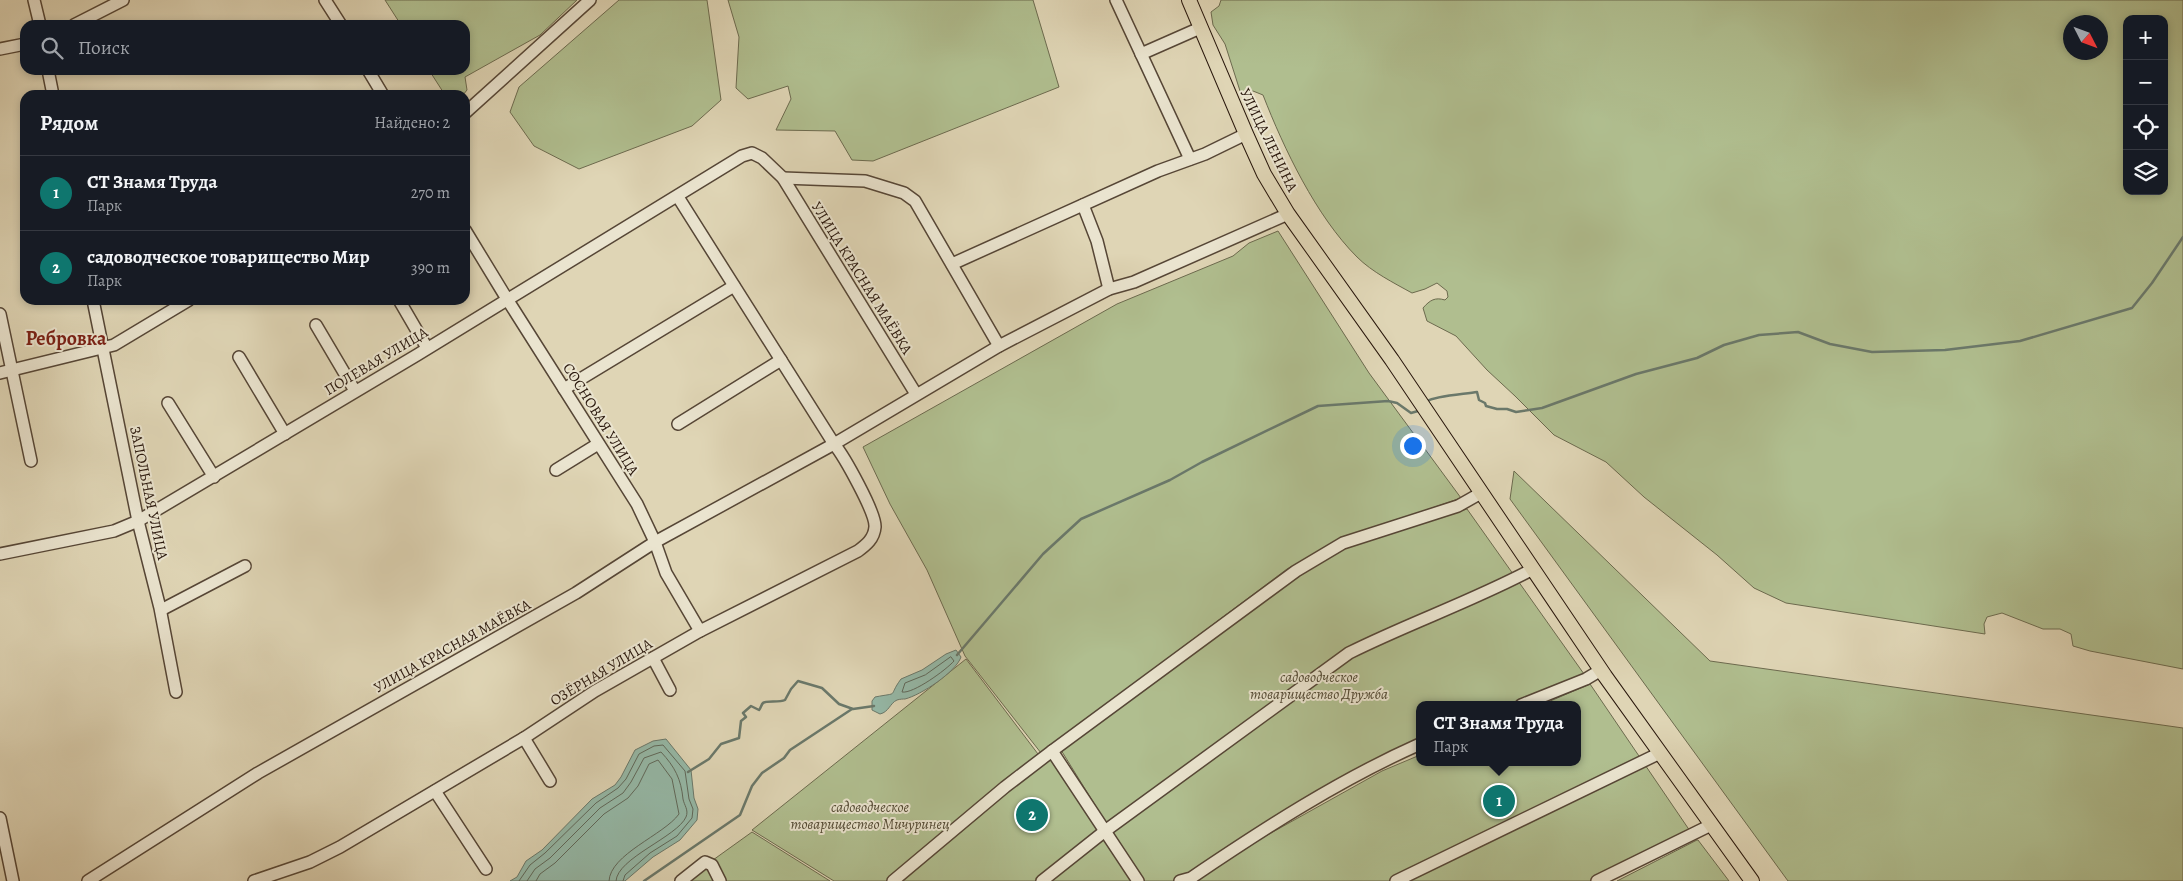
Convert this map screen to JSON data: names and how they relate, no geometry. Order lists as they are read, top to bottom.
{
  "streets": {
    "main road": ["УЛИЦА ЛЕНИНА"],
    "street": [
      "УЛИЦА КРАСНАЯ МАЁВКА",
      "ПОЛЕВАЯ УЛИЦА",
      "СОСНОВАЯ УЛИЦА",
      "ЗАПОЛЬНАЯ УЛИЦА",
      "ОЗЁРНАЯ УЛИЦА"
    ]
  },
  "crossings": [
    ["УЛИЦА ЛЕНИНА", "УЛИЦА КРАСНАЯ МАЁВКА"],
    ["УЛИЦА КРАСНАЯ МАЁВКА", "ПОЛЕВАЯ УЛИЦА"],
    ["УЛИЦА КРАСНАЯ МАЁВКА", "СОСНОВАЯ УЛИЦА"],
    ["УЛИЦА КРАСНАЯ МАЁВКА", "ОЗЁРНАЯ УЛИЦА"],
    ["ПОЛЕВАЯ УЛИЦА", "СОСНОВАЯ УЛИЦА"],
    ["ПОЛЕВАЯ УЛИЦА", "ЗАПОЛЬНАЯ УЛИЦА"],
    ["СОСНОВАЯ УЛИЦА", "ОЗЁРНАЯ УЛИЦА"]
  ],
  "districts": ["Ребровка"],
  "parks": ["садоводческое товарищество Дружба", "садоводческое товарищество Мичуринец"],
  "north": "bottom right",
  "page": {
    "map_buttons": ["+", "−"],
    "search": "Поиск",
    "heading": ["Рядом", "Найдено: 2"],
    "list": [
      {
        "mark": "1",
        "name": "СТ Знамя Труда",
        "note": "Парк",
        "value": "270 m"
      },
      {
        "mark": "2",
        "name": "садоводческое товарищество Мир",
        "note": "Парк",
        "value": "390 m"
      }
    ],
    "popup": ["СТ Знамя Труда", "Парк"],
    "pins": ["1", "2"]
  }
}
